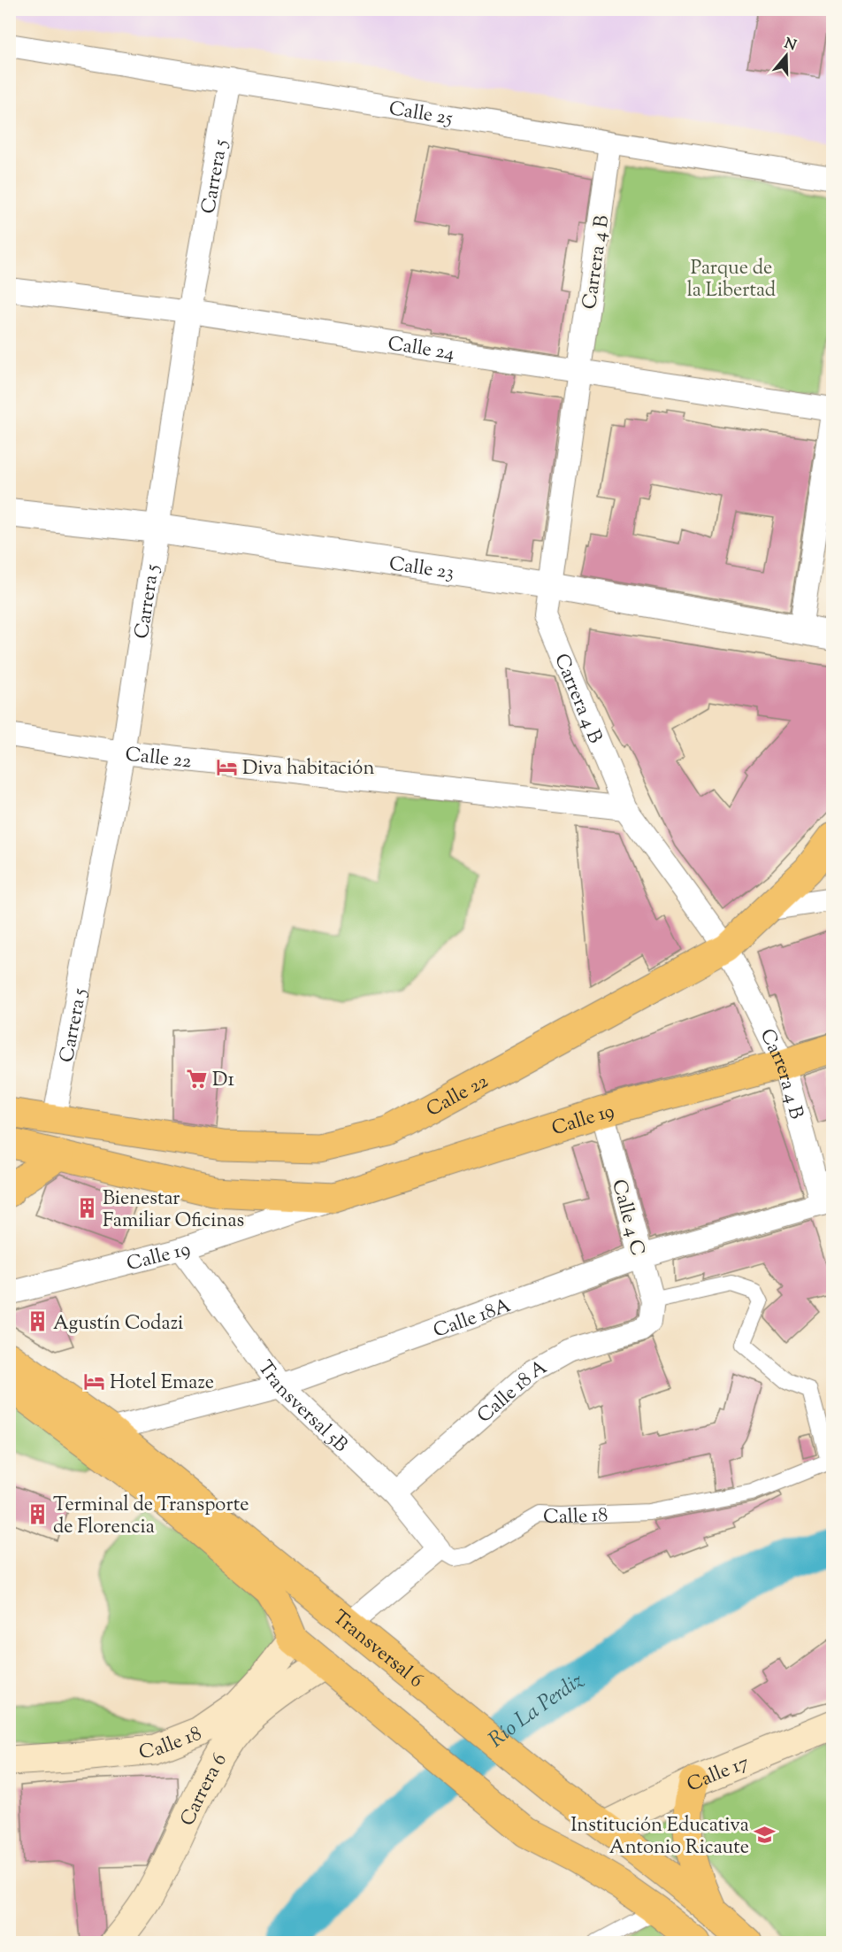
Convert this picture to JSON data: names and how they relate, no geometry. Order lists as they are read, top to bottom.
{
  "streets": {
    "main road": [
      "Calle 22",
      "Calle 19",
      "Calle 18",
      "Transversal 6",
      "Calle 17",
      "Carrera 6"
    ],
    "street": [
      "Calle 25",
      "Carrera 5",
      "Carrera 4 B",
      "Calle 24",
      "Calle 23",
      "Calle 4 C",
      "Calle 18A",
      "Calle 18 A",
      "Transversal 5B"
    ]
  },
  "crossings": [
    ["Calle 25", "Carrera 5"],
    ["Calle 25", "Carrera 4 B"],
    ["Carrera 5", "Calle 24"],
    ["Carrera 5", "Calle 23"],
    ["Carrera 5", "Calle 22"],
    ["Carrera 4 B", "Calle 24"],
    ["Carrera 4 B", "Calle 23"],
    ["Carrera 4 B", "Calle 22"],
    ["Carrera 4 B", "Calle 19"],
    ["Carrera 4 B", "Calle 18A"],
    ["Calle 19", "Calle 4 C"],
    ["Calle 19", "Transversal 5B"],
    ["Calle 4 C", "Calle 18A"],
    ["Calle 4 C", "Calle 18 A"],
    ["Calle 18A", "Transversal 5B"],
    ["Calle 18A", "Transversal 6"],
    ["Calle 18 A", "Transversal 5B"],
    ["Transversal 5B", "Calle 18"],
    ["Transversal 6", "Calle 17"]
  ],
  "water": ["Río La Perdiz"],
  "parks": ["Parque de la Libertad"],
  "places": {
    "hotel": ["Diva habitación", "Hotel Emaze"],
    "supermarket": ["D1"],
    "building": ["Bienestar Familiar Oficinas", "Agustín Codazi", "Terminal de Transporte de Florencia"],
    "school or university": ["Institución Educativa Antonio Ricaute"]
  },
  "north": "top"
}
